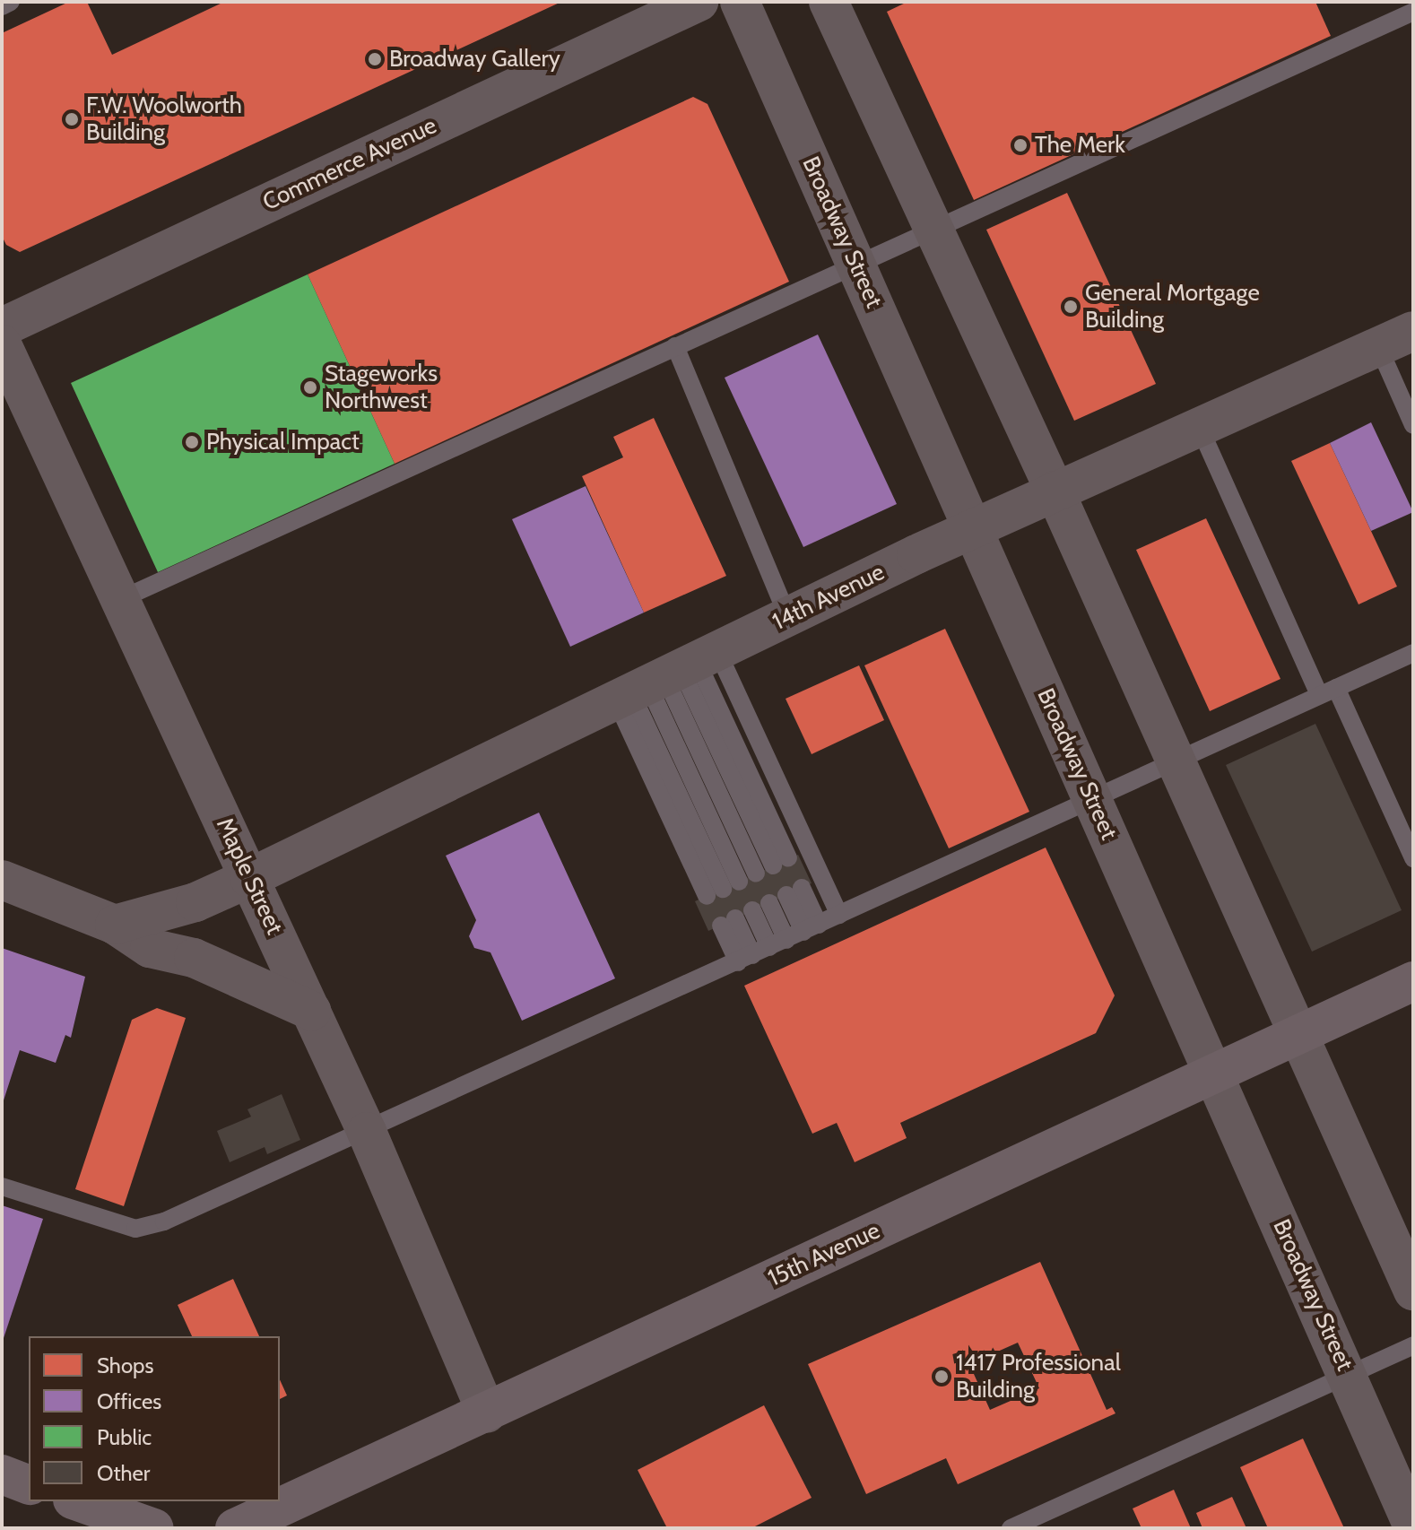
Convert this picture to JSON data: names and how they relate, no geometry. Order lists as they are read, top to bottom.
{
  "streets": {
    "main road": ["15th Avenue"],
    "street": [
      "Commerce Avenue",
      "Broadway Street",
      "14th Avenue",
      "Maple Street"
    ]
  },
  "crossings": [
    ["Broadway Street", "14th Avenue"],
    ["Broadway Street", "15th Avenue"],
    ["14th Avenue", "Maple Street"],
    ["Maple Street", "15th Avenue"]
  ],
  "places": [
    "Broadway Gallery",
    "F.W. Woolworth Building",
    "The Merk",
    "General Mortgage Building",
    "Stageworks Northwest",
    "Physical Impact",
    "1417 Professional Building"
  ],
  "legend": [
    "Shops",
    "Offices",
    "Public",
    "Other"
  ]
}
